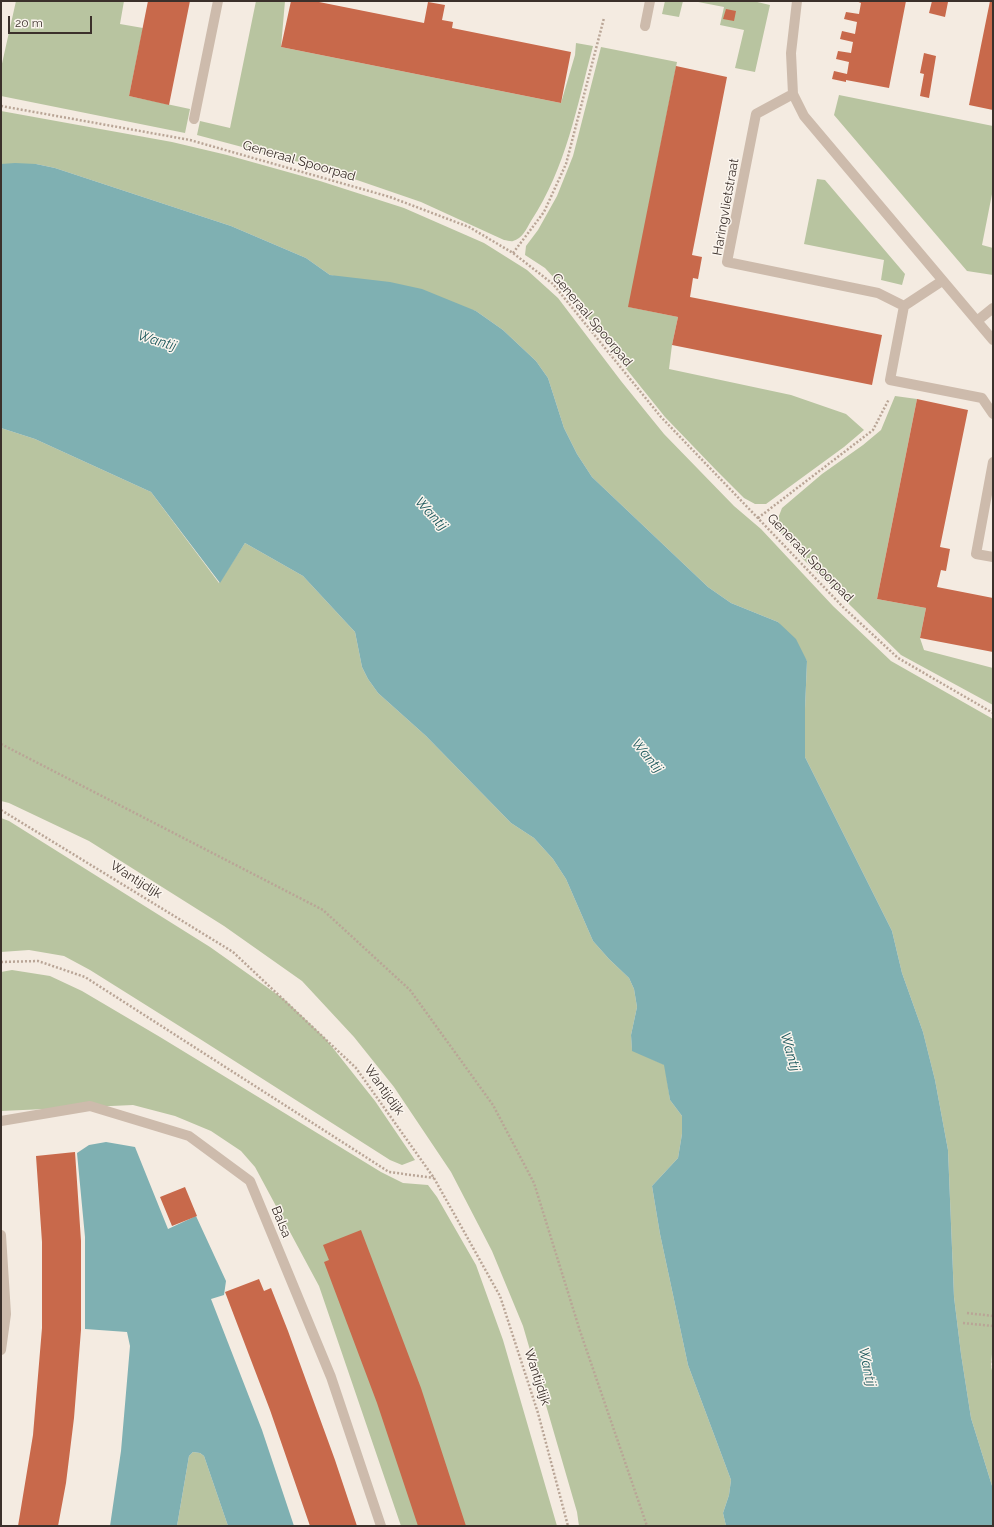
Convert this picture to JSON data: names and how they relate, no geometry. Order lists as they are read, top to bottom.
{
  "streets": {
    "street": ["Haringvlietstraat", "Balsa"],
    "path": ["Generaal Spoorpad", "Wantijdijk"]
  },
  "water": ["Wantij"],
  "scale_bar": "20 m"
}
